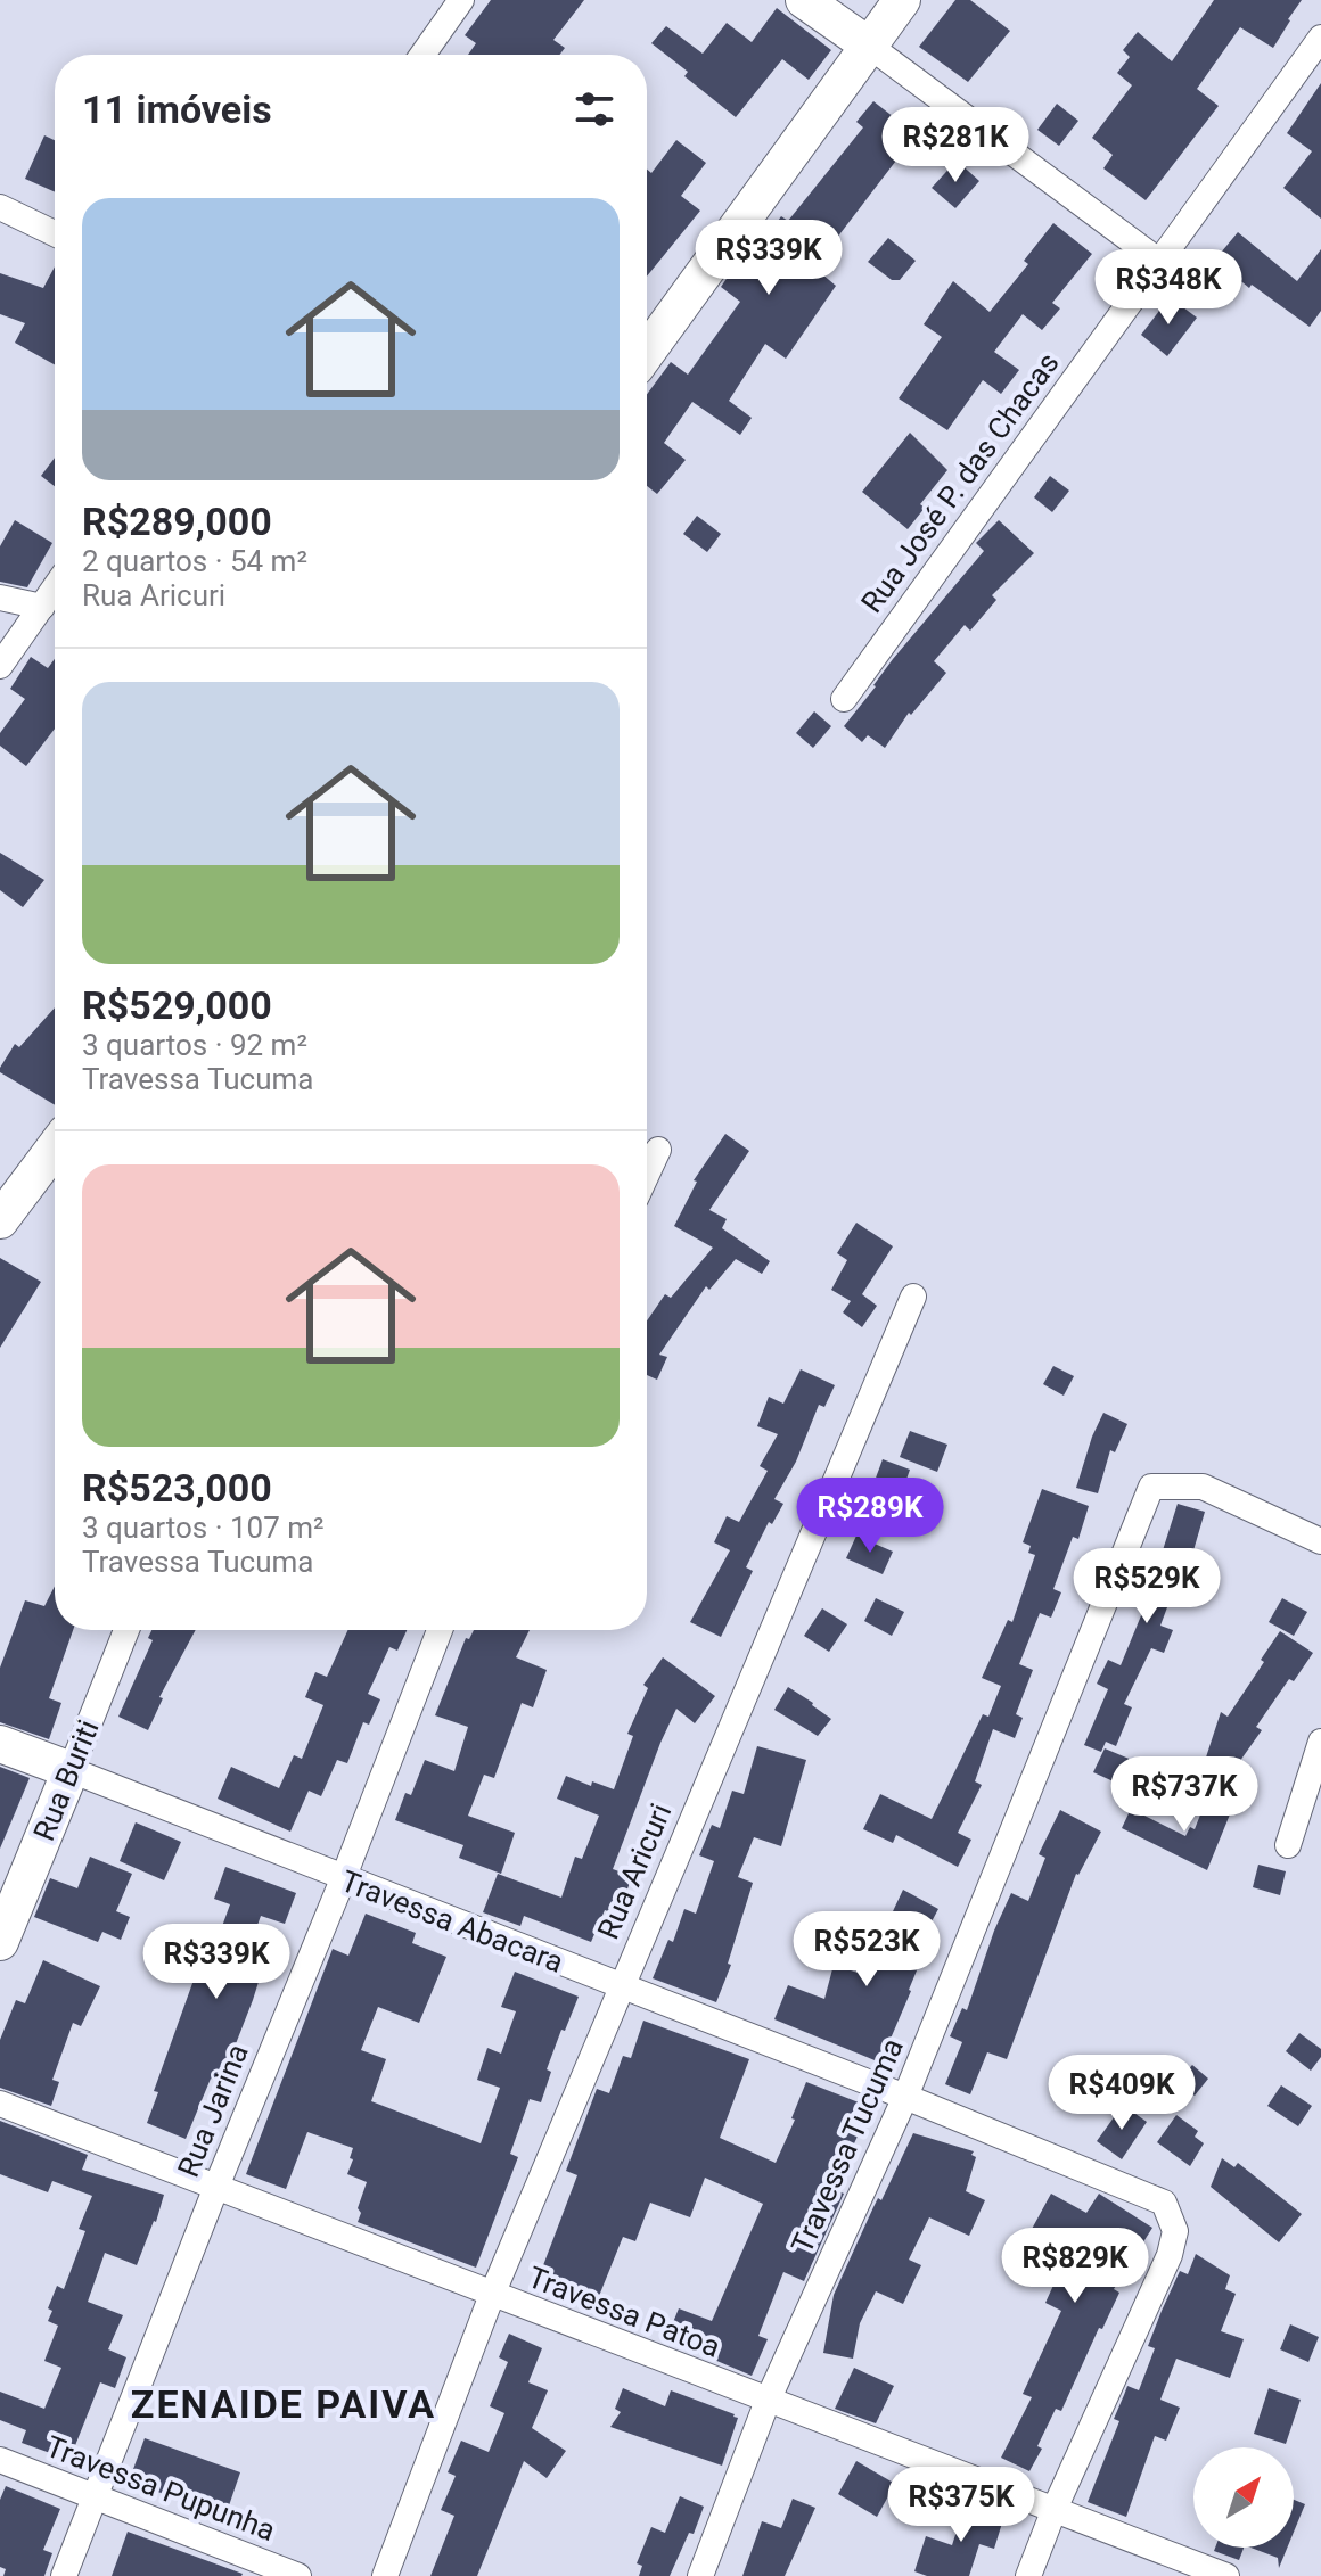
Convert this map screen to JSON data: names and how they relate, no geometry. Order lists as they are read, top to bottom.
{
  "streets": {
    "street": [
      "Rua José P. das Chacas",
      "Rua Buriti",
      "Rua Aricuri",
      "Travessa Abacara",
      "Rua Jarina",
      "Travessa Tucuma",
      "Travessa Patoa",
      "Travessa Pupunha"
    ]
  },
  "crossings": [
    ["Rua Buriti", "Travessa Abacara"],
    ["Rua Aricuri", "Travessa Abacara"],
    ["Rua Aricuri", "Travessa Patoa"],
    ["Travessa Abacara", "Rua Jarina"],
    ["Travessa Abacara", "Travessa Tucuma"],
    ["Travessa Abacara", "Travessa Patoa"],
    ["Rua Jarina", "Travessa Patoa"],
    ["Rua Jarina", "Travessa Pupunha"],
    ["Travessa Tucuma", "Travessa Patoa"]
  ],
  "districts": ["ZENAIDE PAIVA"],
  "north": "top right",
  "page": {
    "heading": "11 imóveis",
    "price": [
      "R$281K",
      "R$339K",
      "R$348K",
      "R$289K",
      "R$529K",
      "R$737K",
      "R$523K",
      "R$339K",
      "R$409K",
      "R$829K",
      "R$375K"
    ],
    "list": [
      {
        "name": "R$289,000",
        "note": "2 quartos · 54 m² · Rua Aricuri"
      },
      {
        "name": "R$529,000",
        "note": "3 quartos · 92 m² · Travessa Tucuma"
      },
      {
        "name": "R$523,000",
        "note": "3 quartos · 107 m² · Travessa Tucuma"
      }
    ]
  }
}
